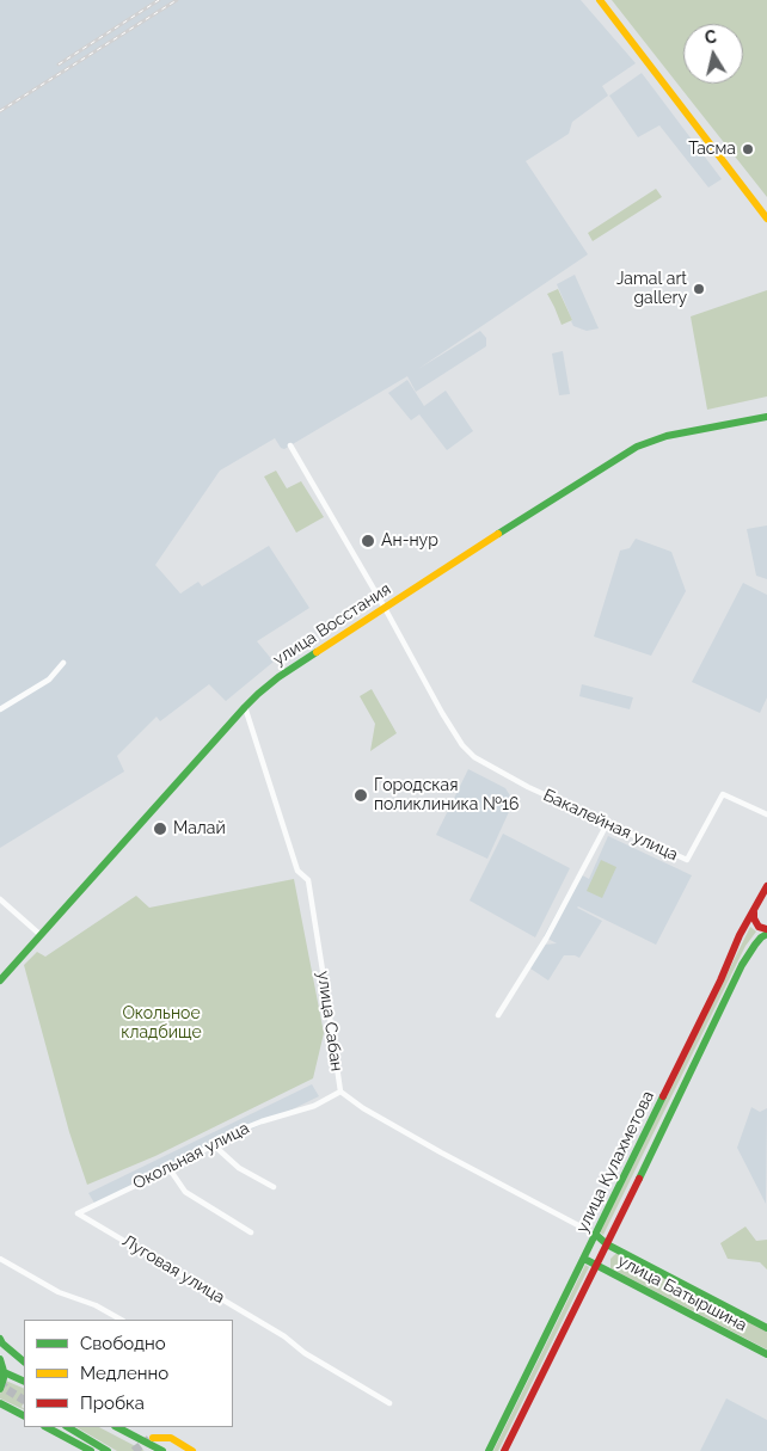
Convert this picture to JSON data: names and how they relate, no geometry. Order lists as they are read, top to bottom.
{
  "streets": {
    "main road": ["улица Восстания", "улица Кулахметова", "улица Батыршина"],
    "street": [
      "Бакалейная улица",
      "улица Сабан",
      "Окольная улица",
      "Луговая улица"
    ]
  },
  "crossings": [
    ["улица Восстания", "Бакалейная улица"],
    ["улица Восстания", "улица Сабан"],
    ["улица Сабан", "Окольная улица"],
    ["улица Сабан", "улица Кулахметова"],
    ["улица Сабан", "улица Батыршина"],
    ["Окольная улица", "Луговая улица"],
    ["улица Кулахметова", "улица Батыршина"]
  ],
  "parks": ["Окольное кладбище"],
  "places": [
    "Тасма",
    "Jamal art gallery",
    "Ан-нур",
    "Городская поликлиника №16",
    "Малай"
  ],
  "legend": ["Свободно", "Медленно", "Пробка"],
  "north": "top"
}
